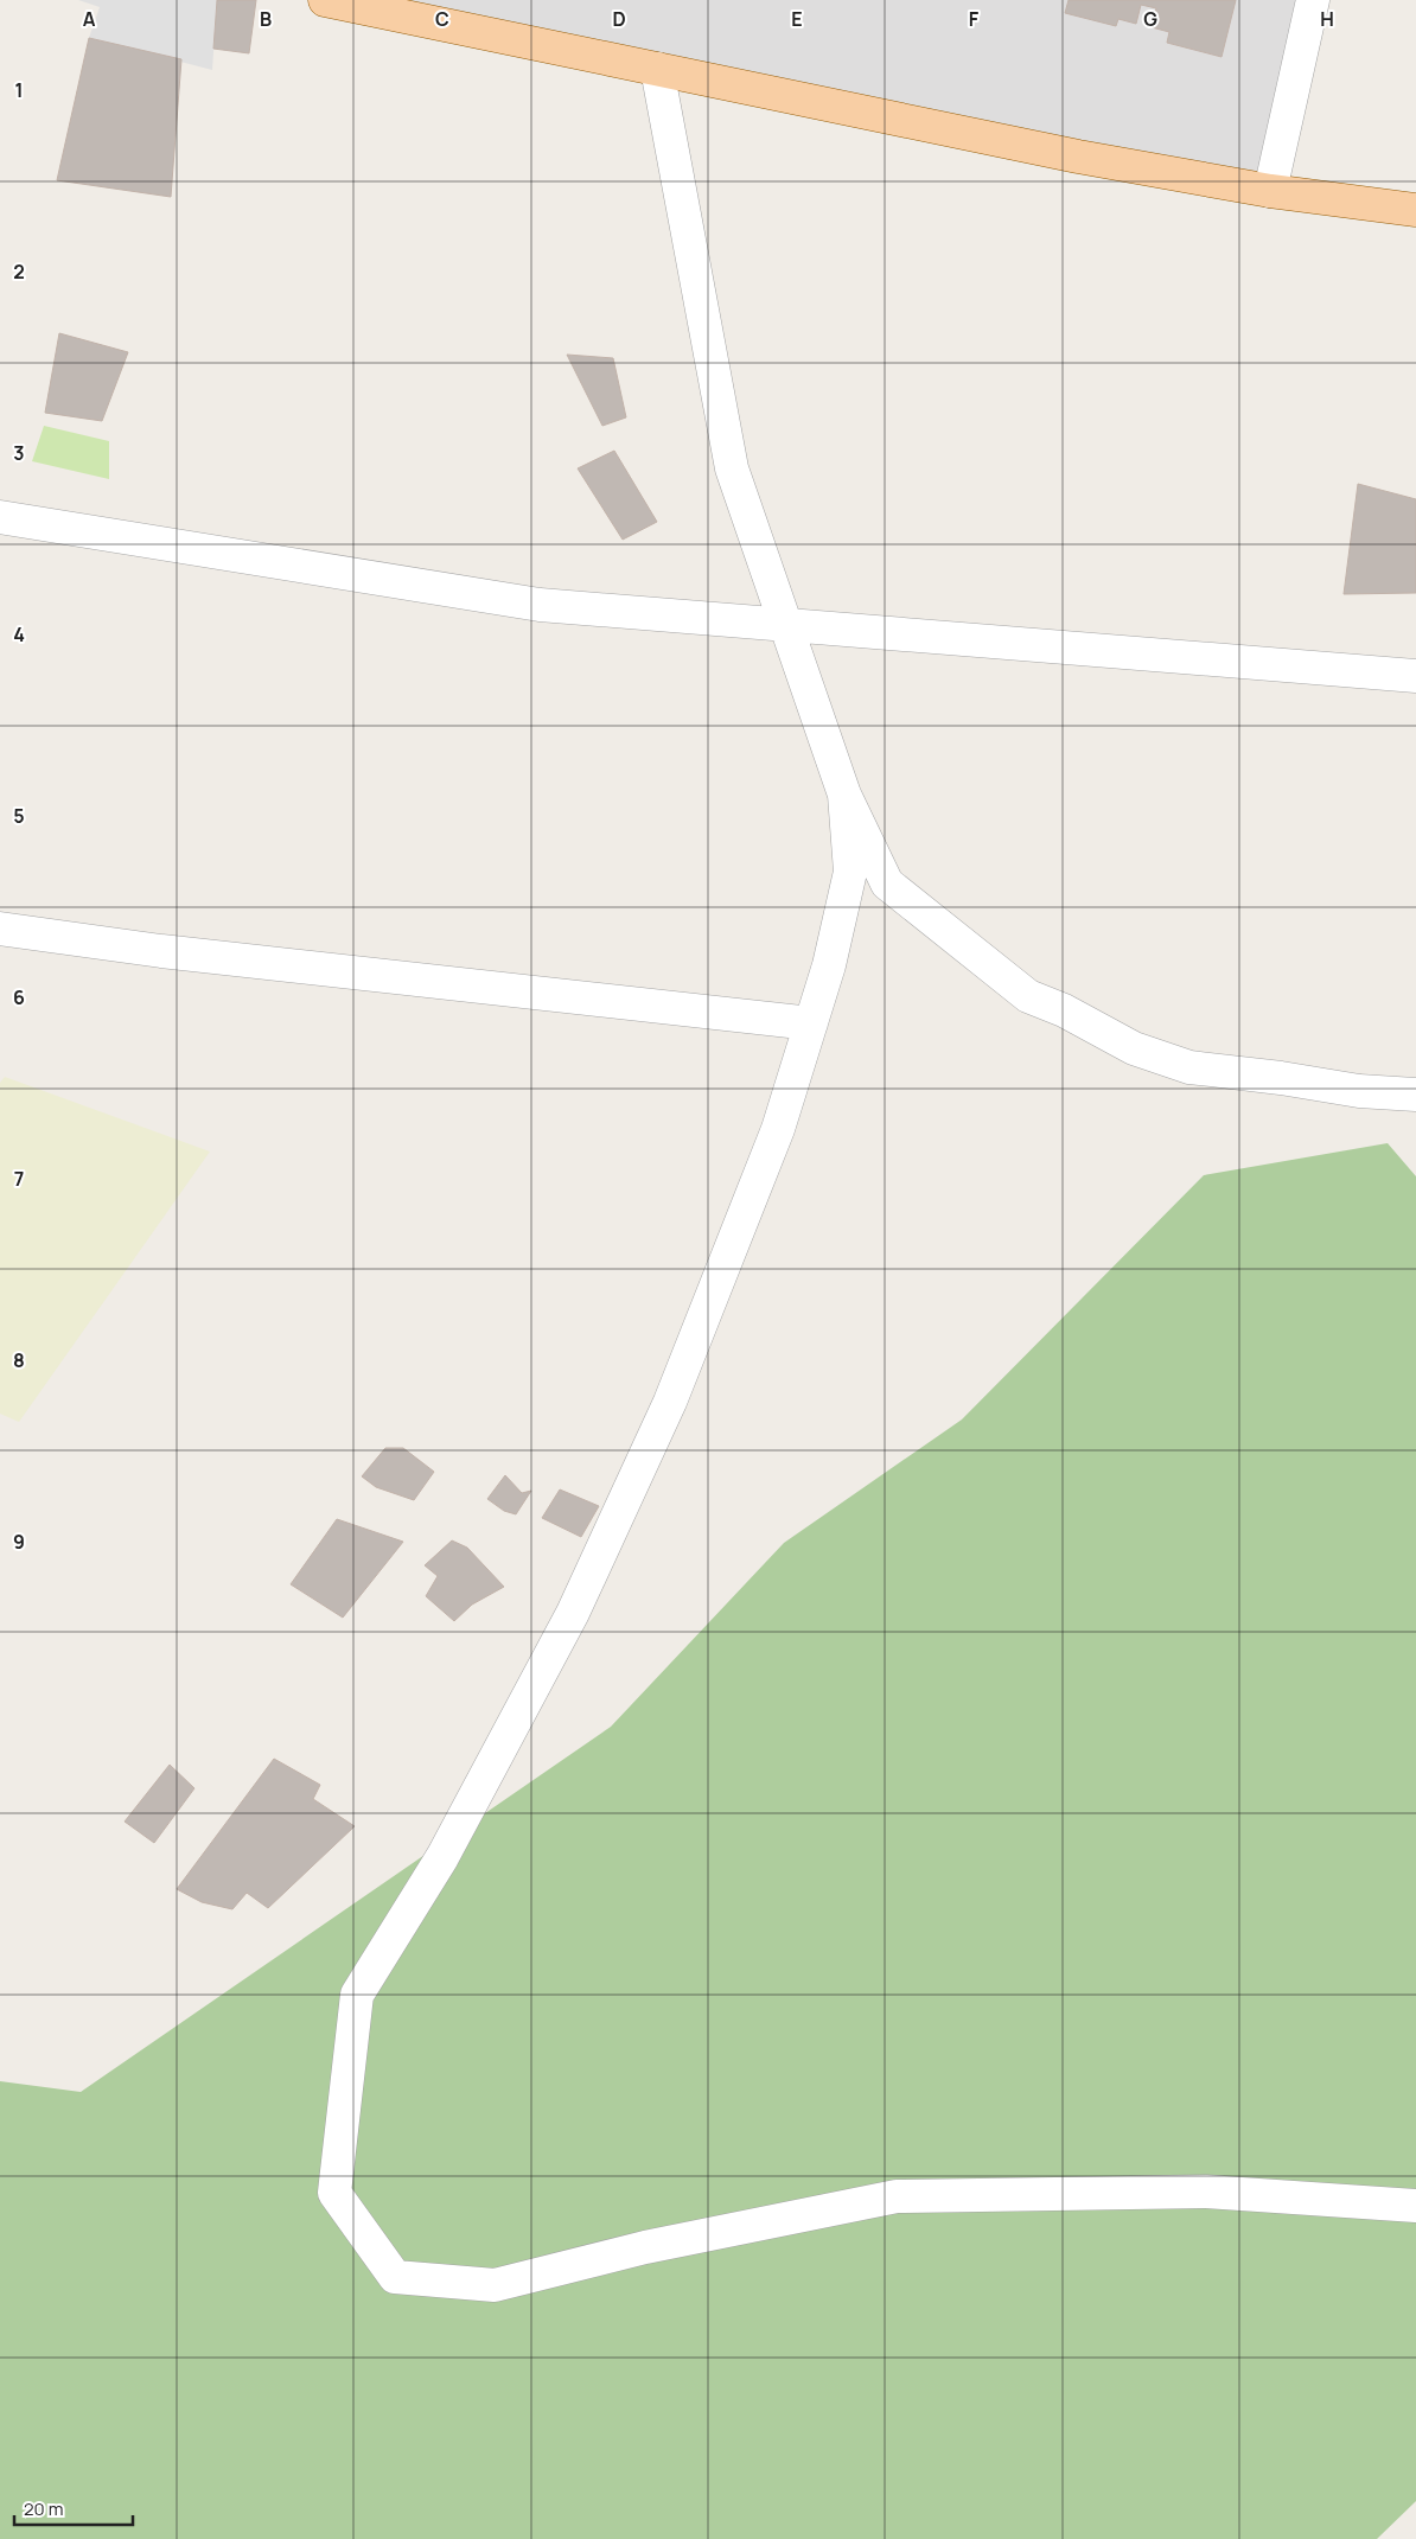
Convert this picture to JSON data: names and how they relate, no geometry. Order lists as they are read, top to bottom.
{
  "scale_bar": "20 m",
  "grid": {
    "columns": [
      "A",
      "B",
      "C",
      "D",
      "E",
      "F",
      "G",
      "H"
    ],
    "rows": [
      "1",
      "2",
      "3",
      "4",
      "5",
      "6",
      "7",
      "8",
      "9"
    ]
  }
}
